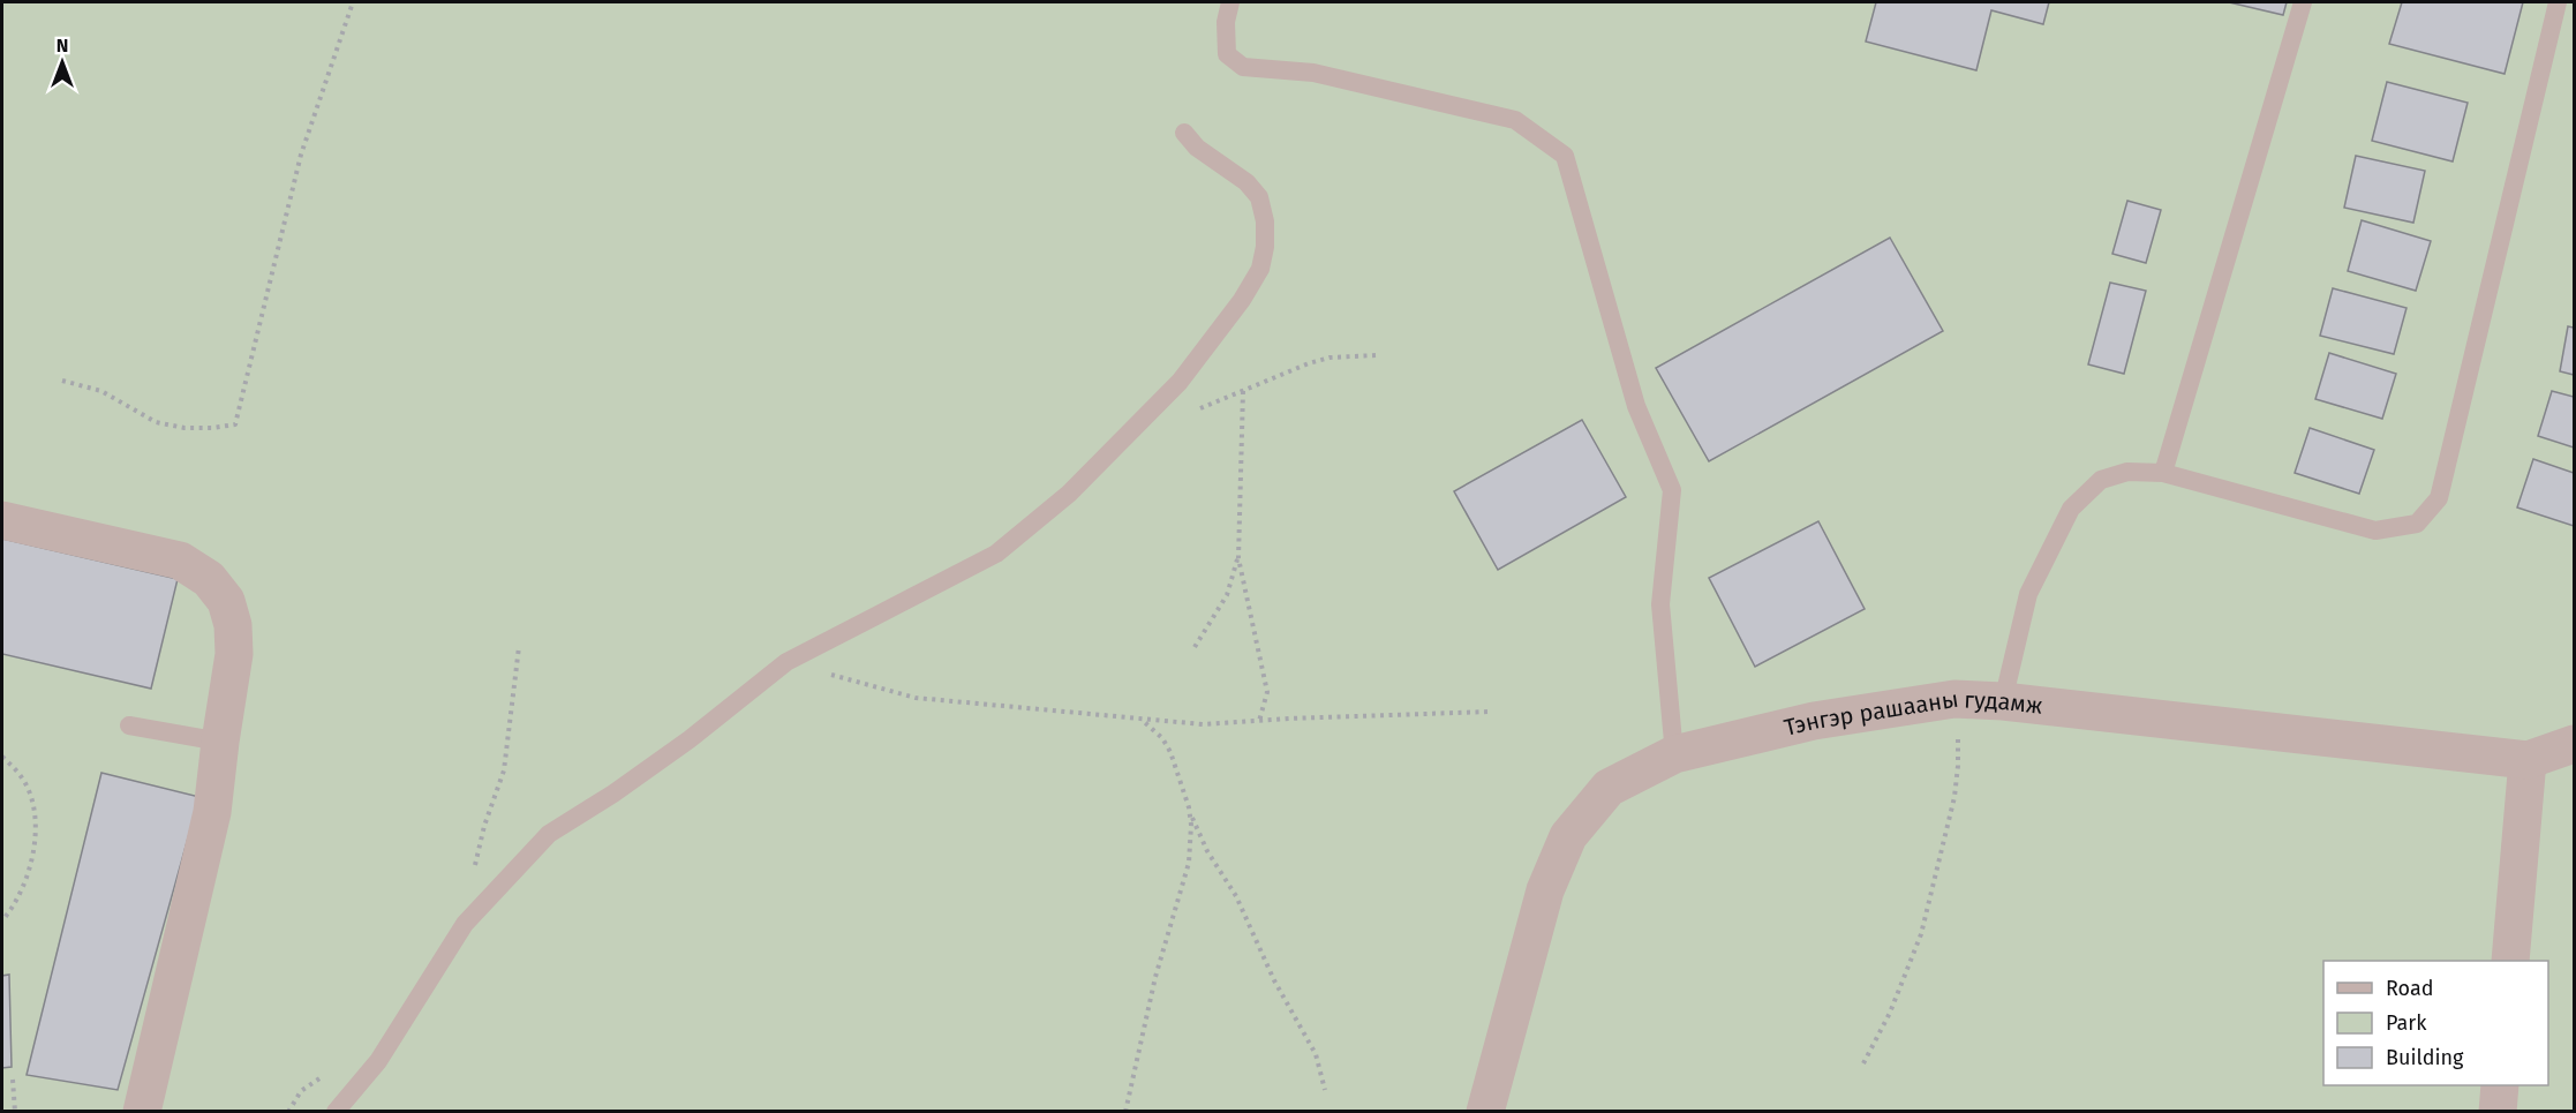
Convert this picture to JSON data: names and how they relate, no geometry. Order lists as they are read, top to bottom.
{
  "streets": {
    "street": ["Тэнгэр рашааны гудамж"]
  },
  "legend": ["Road", "Park", "Building"],
  "north": "top"
}
